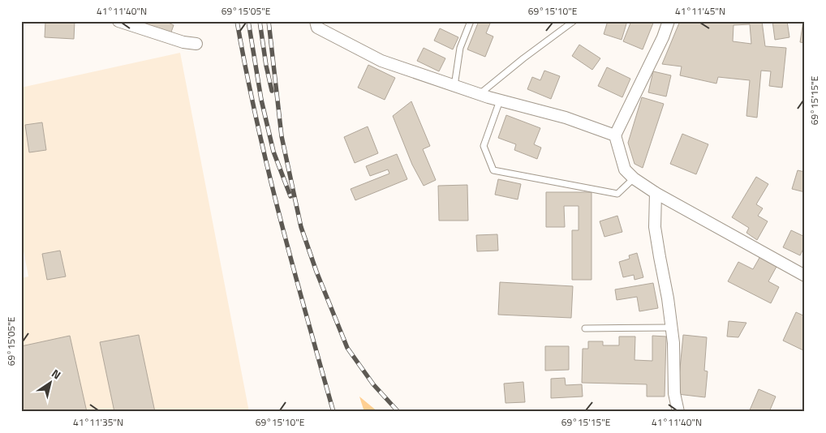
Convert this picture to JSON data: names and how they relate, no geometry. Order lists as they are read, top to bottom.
{
  "north": "top right",
  "coordinates": [
    "41°11'40\"N",
    "69°15'05\"E",
    "69°15'10\"E",
    "41°11'45\"N",
    "69°15'15\"E",
    "41°11'35\"N"
  ]
}
